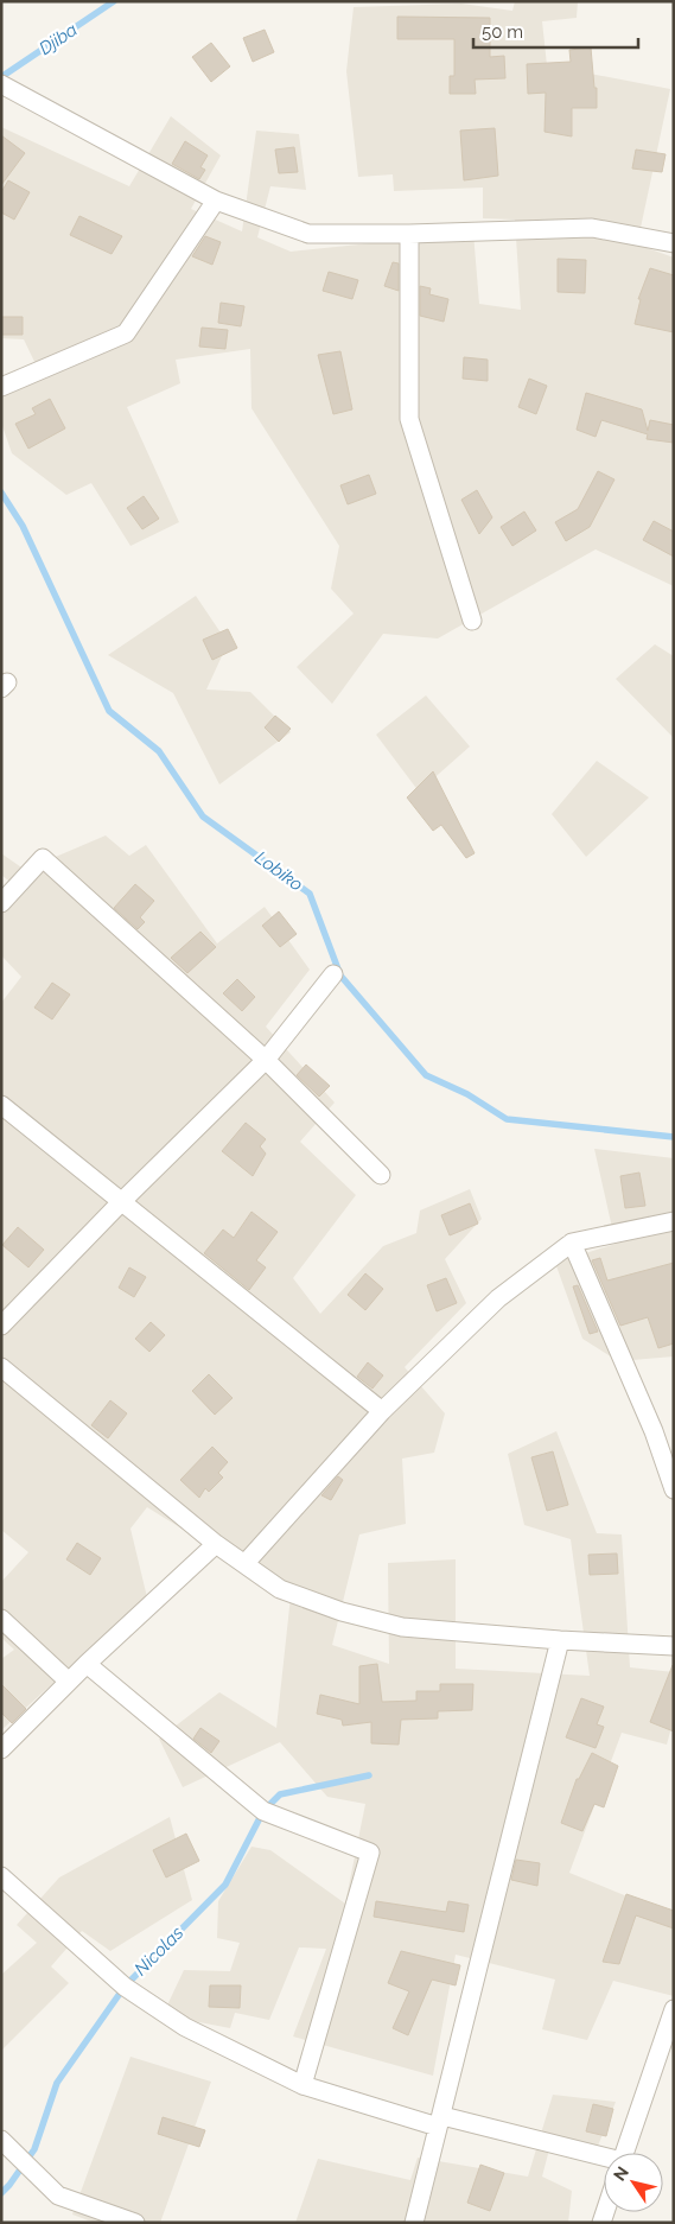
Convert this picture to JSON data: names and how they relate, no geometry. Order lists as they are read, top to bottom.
{
  "water": ["Djiba", "Lobiko", "Nicolas"],
  "scale_bar": "50 m",
  "north": "top left"
}
